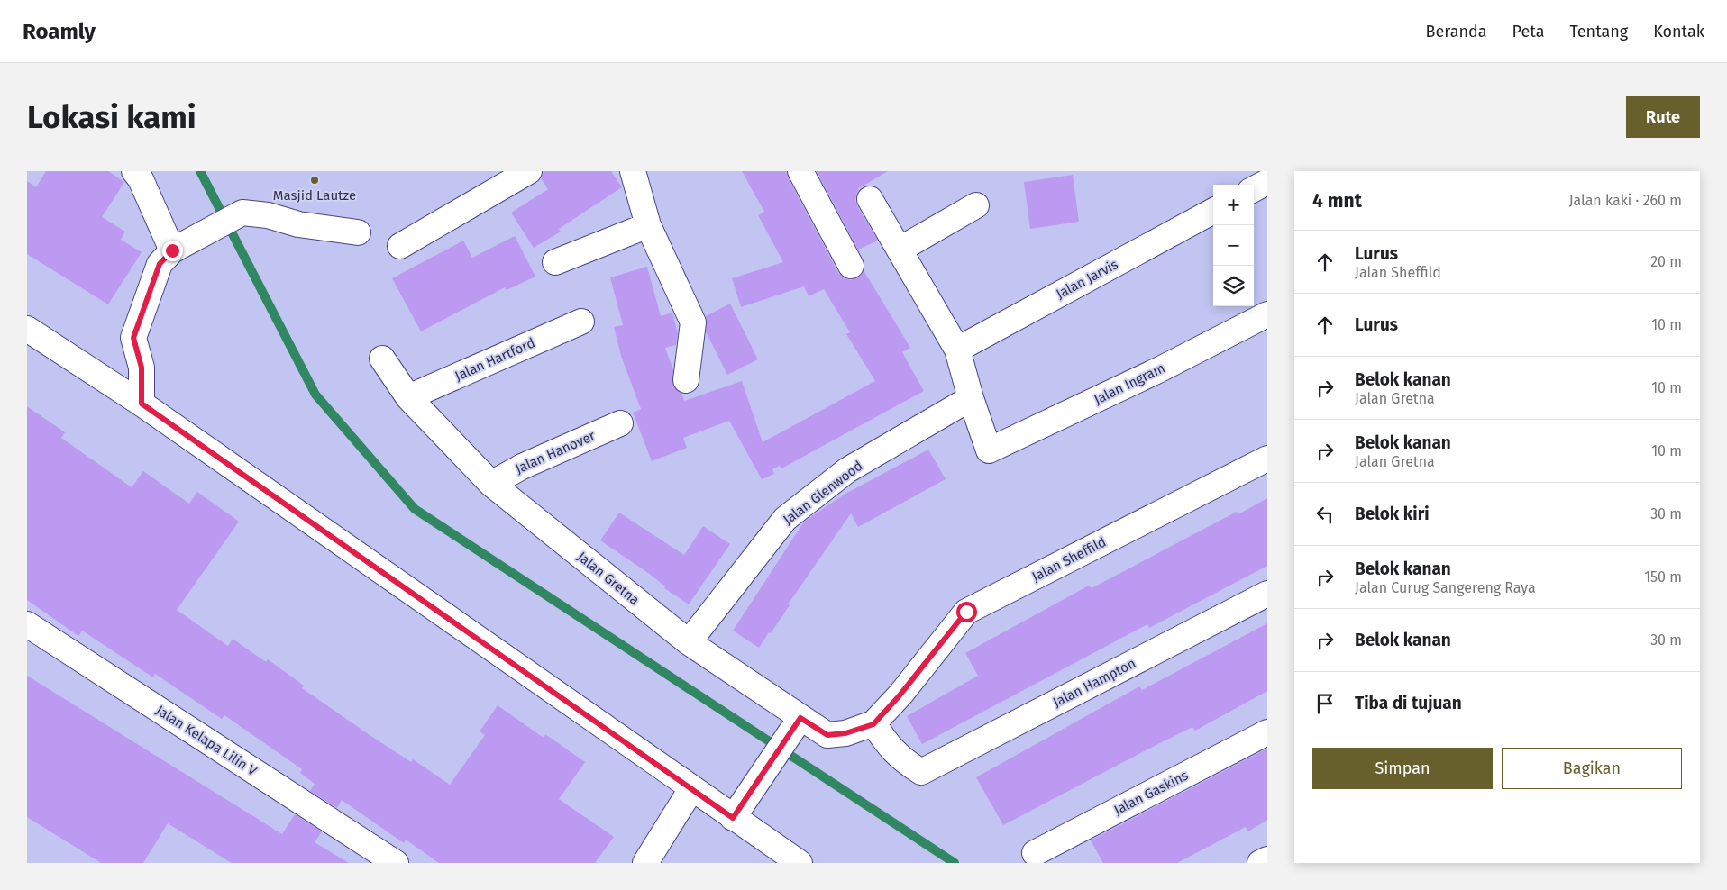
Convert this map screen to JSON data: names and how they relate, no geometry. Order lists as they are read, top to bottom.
{
  "streets": {
    "street": [
      "Jalan Jarvis",
      "Jalan Hartford",
      "Jalan Ingram",
      "Jalan Hanover",
      "Jalan Glenwood",
      "Jalan Sheffild",
      "Jalan Gretna",
      "Jalan Hampton",
      "Jalan Kelapa Lilin V",
      "Jalan Gaskins"
    ]
  },
  "crossings": [
    ["Jalan Hartford", "Jalan Gretna"],
    ["Jalan Ingram", "Jalan Glenwood"],
    ["Jalan Hanover", "Jalan Gretna"],
    ["Jalan Glenwood", "Jalan Gretna"],
    ["Jalan Sheffild", "Jalan Gretna"],
    ["Jalan Sheffild", "Jalan Hampton"],
    ["Jalan Gretna", "Jalan Hampton"]
  ],
  "places": ["Masjid Lautze"],
  "page": {
    "header": "Roamly",
    "nav": [
      "Beranda",
      "Peta",
      "Tentang",
      "Kontak"
    ],
    "buttons": [
      "Rute",
      ["Simpan", "Bagikan"]
    ],
    "title": "Lokasi kami",
    "heading": ["4 mnt", "Jalan kaki · 260 m"],
    "map_buttons": ["+", "−"],
    "list": [
      ["Lurus", "Jalan Sheffild", "20 m"],
      ["Lurus", "10 m"],
      ["Belok kanan", "Jalan Gretna", "10 m"],
      ["Belok kanan", "Jalan Gretna", "10 m"],
      ["Belok kiri", "30 m"],
      ["Belok kanan", "Jalan Curug Sangereng Raya", "150 m"],
      ["Belok kanan", "30 m"],
      "Tiba di tujuan"
    ]
  }
}
